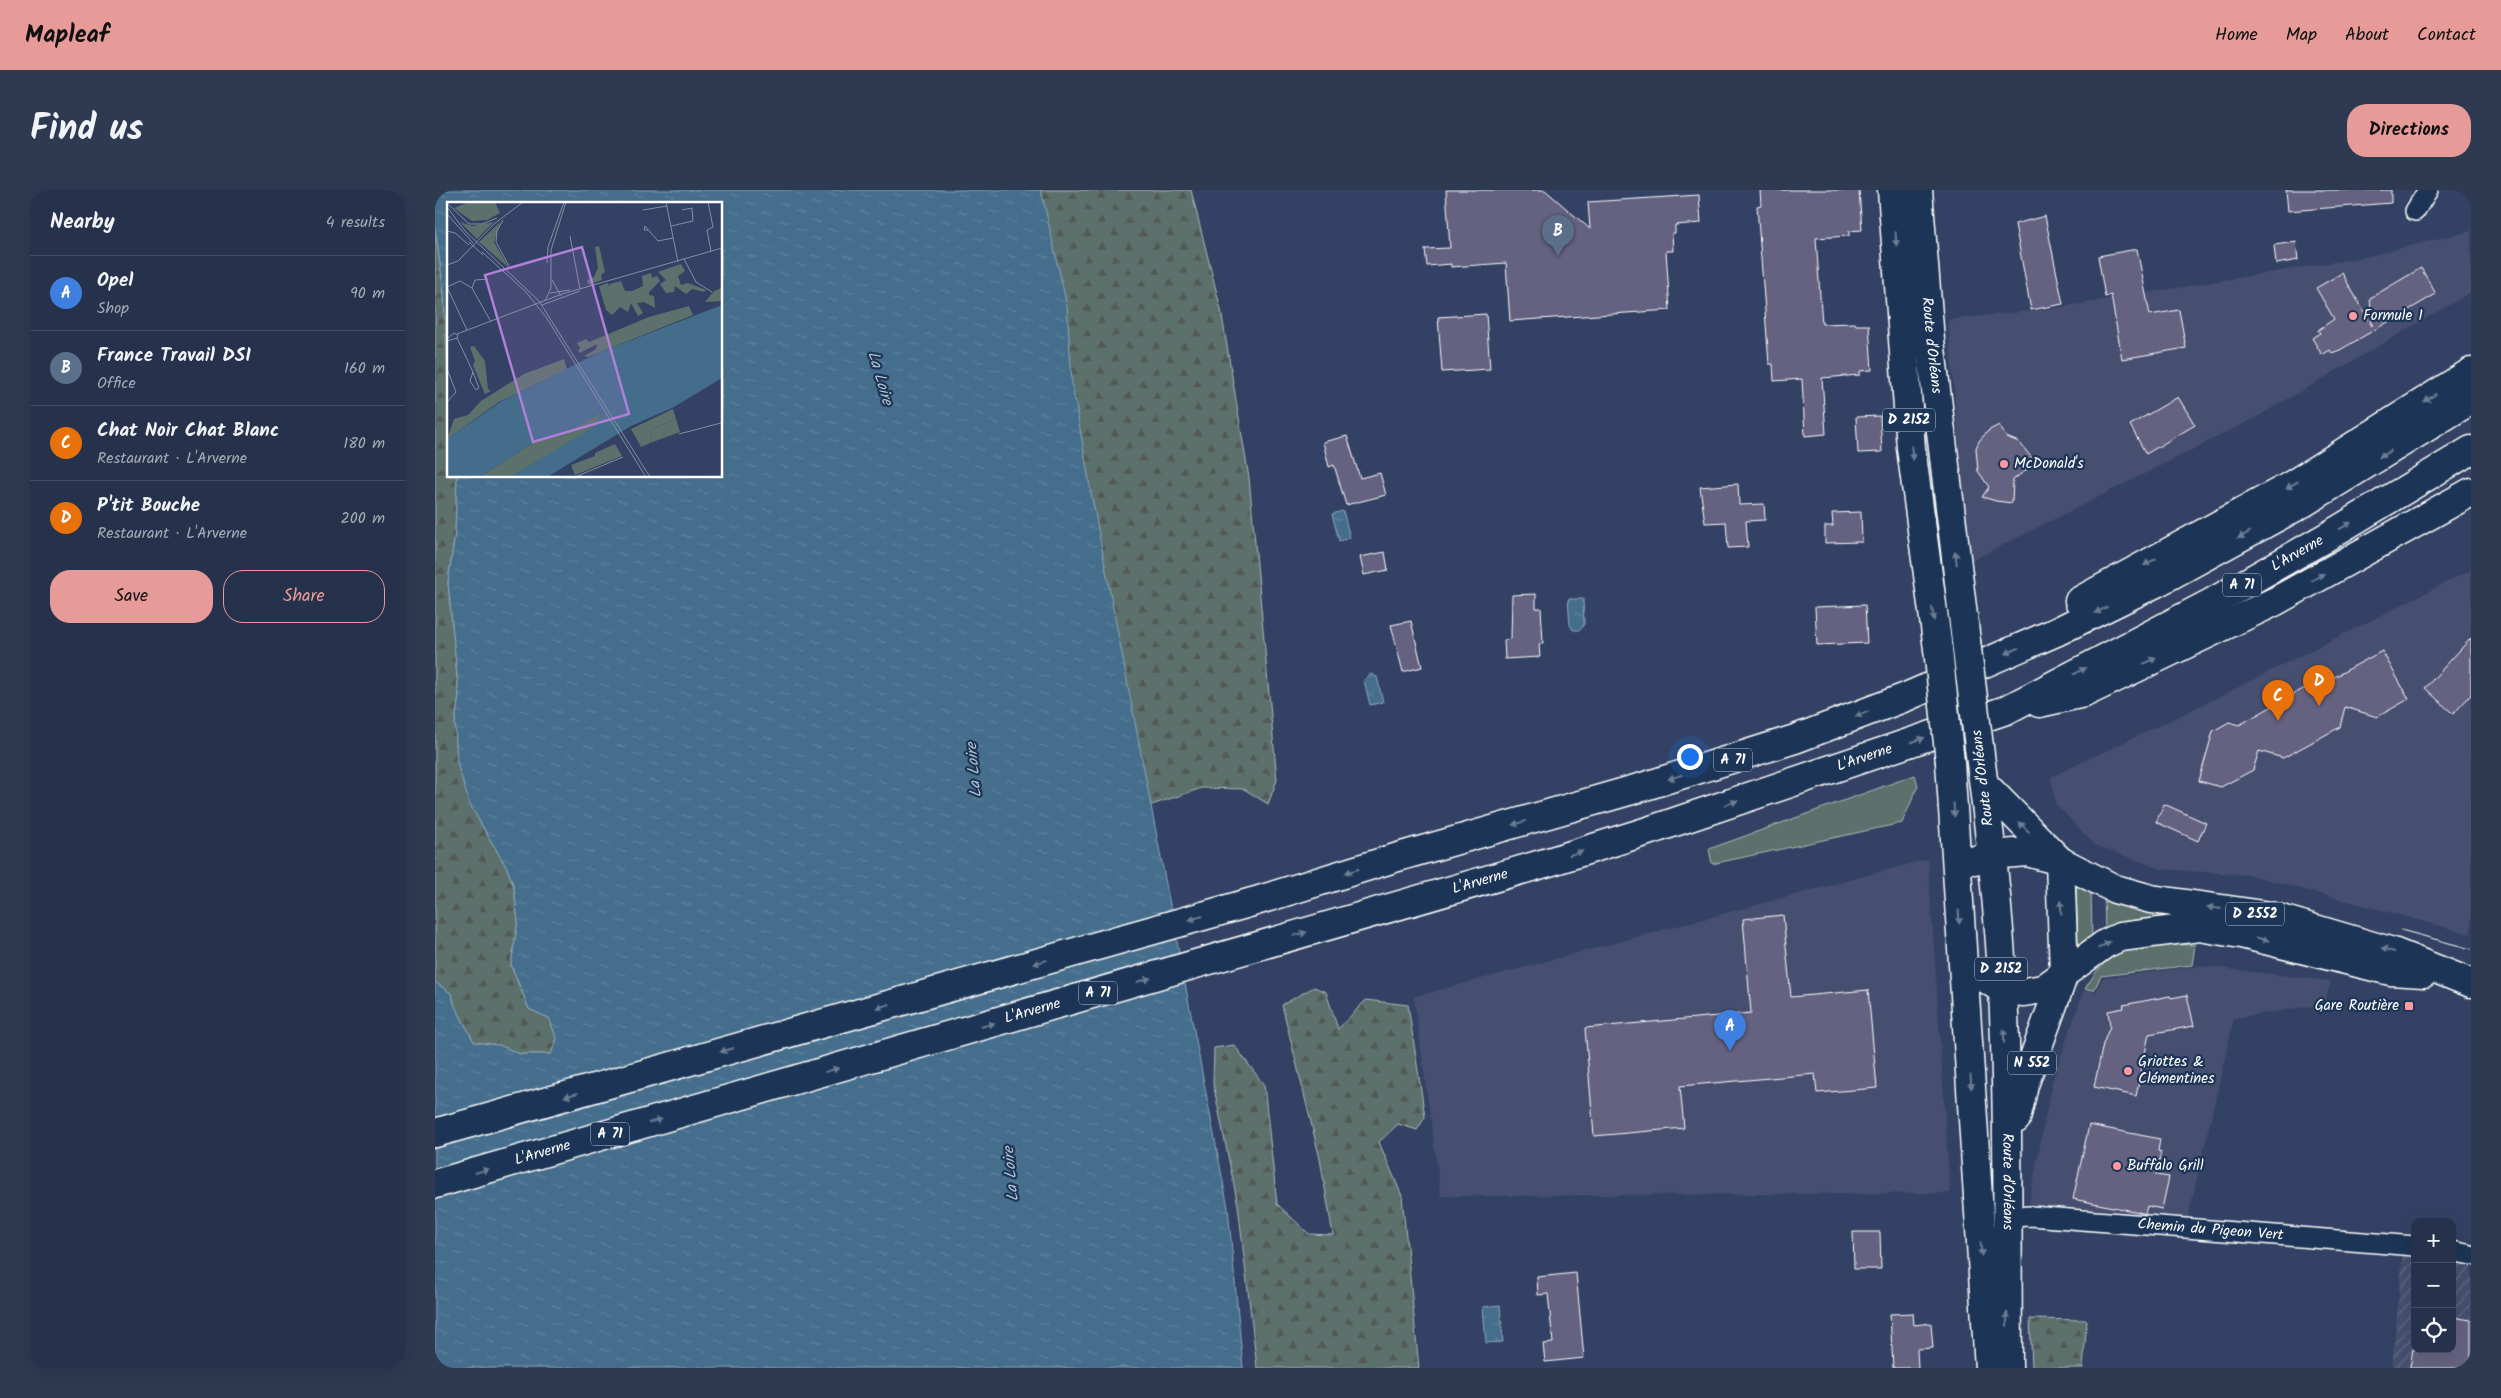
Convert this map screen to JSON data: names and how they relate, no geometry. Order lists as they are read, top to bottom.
{
  "streets": {
    "main road": [
      "Route d'Orléans",
      "D 2152",
      "L'Arverne",
      "A 71",
      "D 2552",
      "N 552"
    ],
    "street": ["Chemin du Pigeon Vert"]
  },
  "crossings": [
    ["Route d'Orléans", "N 552"],
    ["Route d'Orléans", "Chemin du Pigeon Vert"],
    ["D 2552", "N 552"]
  ],
  "water": ["La Loire"],
  "places": {
    "other": [
      "Formule 1",
      "McDonald's",
      "Griottes & Clémentines",
      "Buffalo Grill"
    ],
    "transit": ["Gare Routière"]
  },
  "page": {
    "header": "Mapleaf",
    "nav": [
      "Home",
      "Map",
      "About",
      "Contact"
    ],
    "title": "Find us",
    "buttons": [
      "Directions",
      ["Save", "Share"]
    ],
    "heading": ["Nearby", "4 results"],
    "pins": [
      "B",
      "D",
      "C",
      "A"
    ],
    "list": [
      {
        "mark": "A",
        "name": "Opel",
        "note": "Shop",
        "value": "90 m"
      },
      {
        "mark": "B",
        "name": "France Travail DSI",
        "note": "Office",
        "value": "160 m"
      },
      {
        "mark": "C",
        "name": "Chat Noir Chat Blanc",
        "note": "Restaurant · L'Arverne",
        "value": "180 m"
      },
      {
        "mark": "D",
        "name": "P'tit Bouche",
        "note": "Restaurant · L'Arverne",
        "value": "200 m"
      }
    ],
    "map_buttons": ["+", "−"]
  }
}
